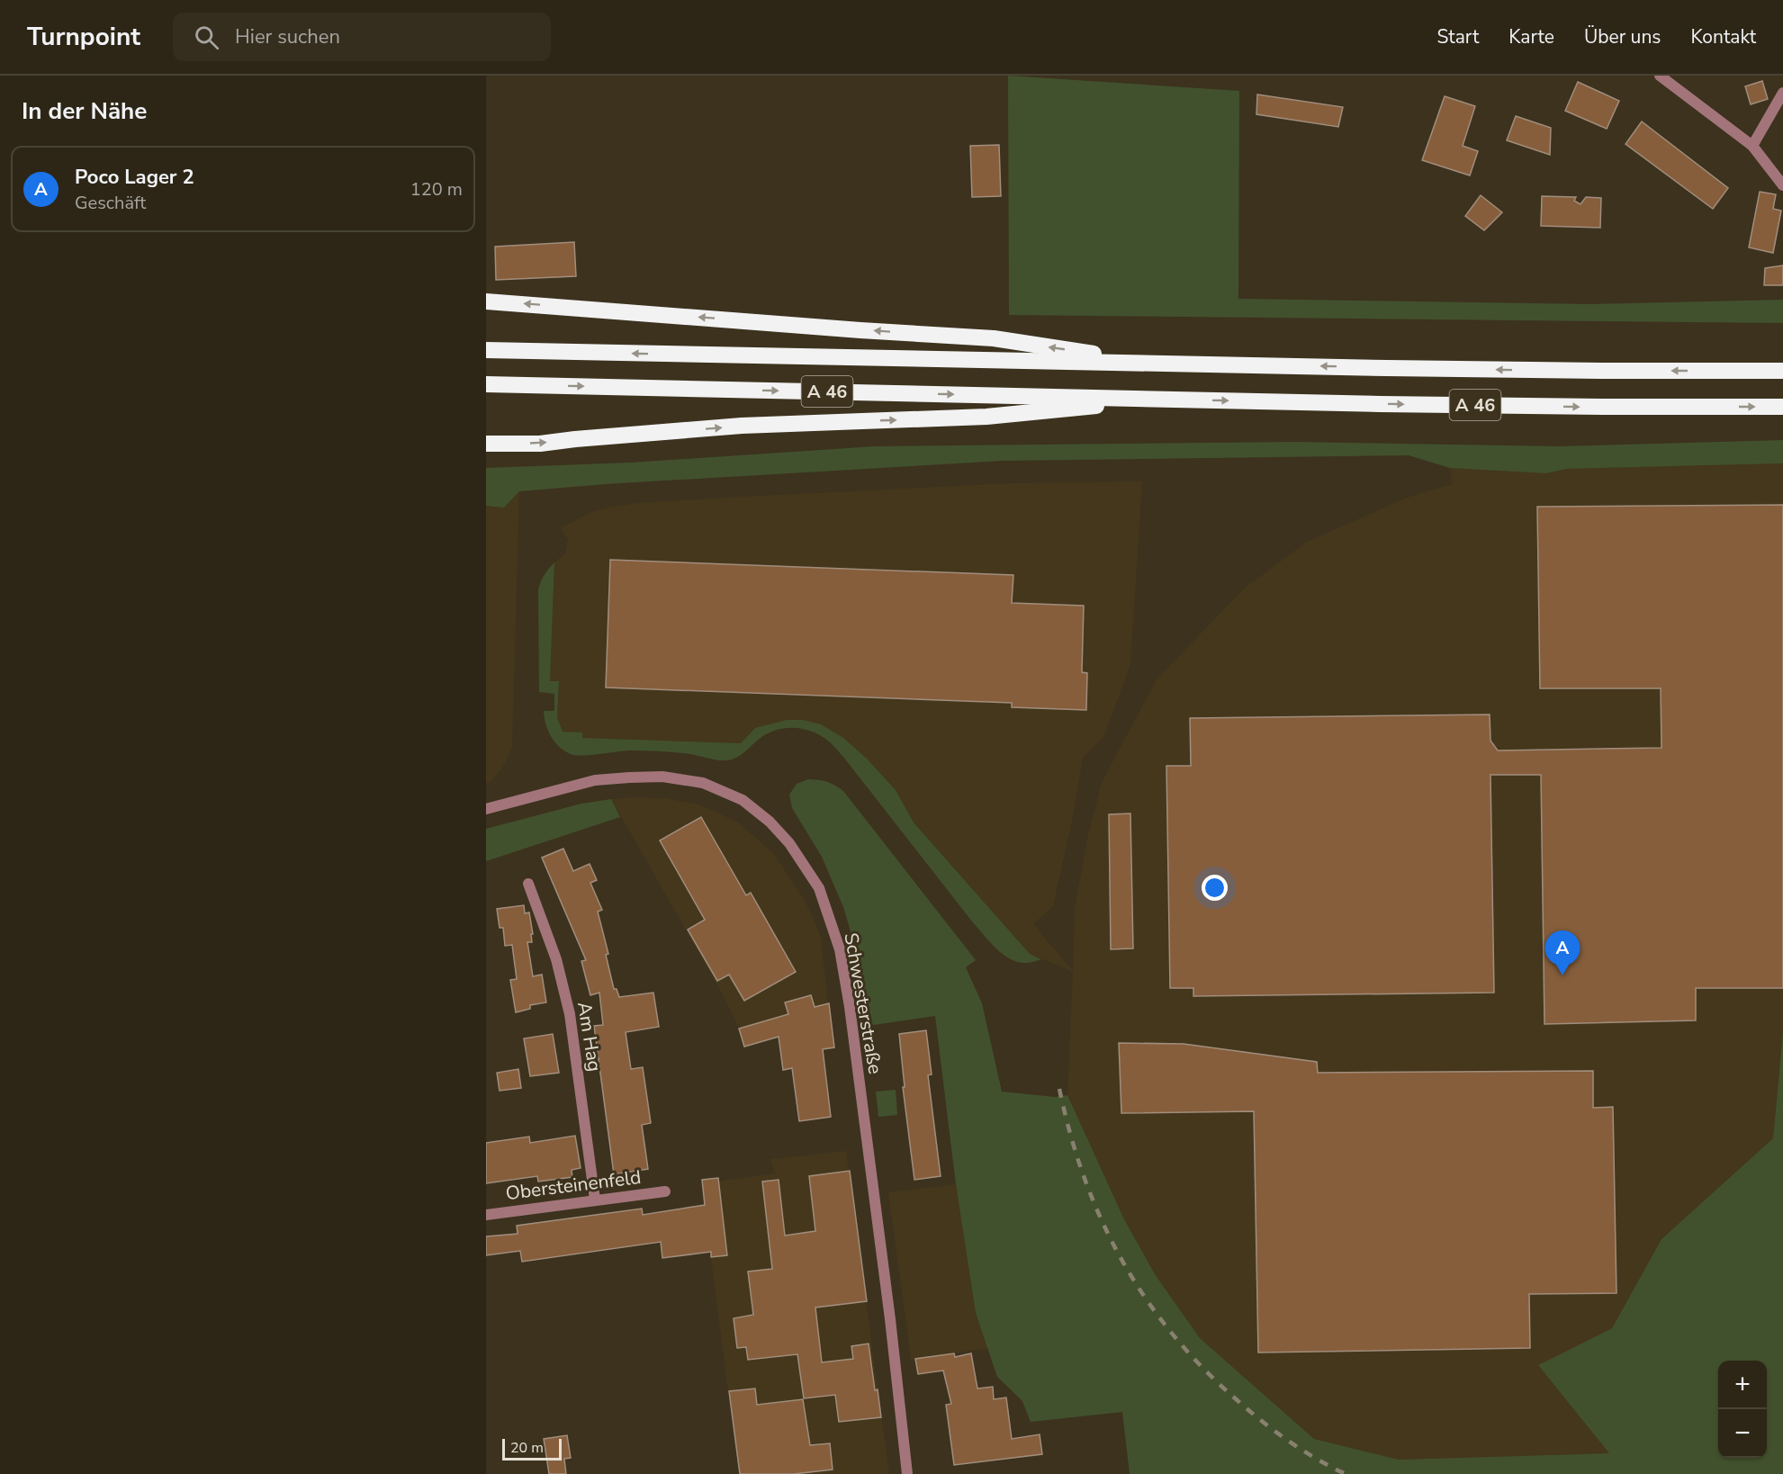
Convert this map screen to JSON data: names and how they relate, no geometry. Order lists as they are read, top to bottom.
{
  "streets": {
    "highway": ["A 46"],
    "street": ["Schwesterstraße", "Am Hag", "Obersteinenfeld"]
  },
  "crossings": [
    ["Am Hag", "Obersteinenfeld"]
  ],
  "scale_bar": "20 m",
  "page": {
    "header": "Turnpoint",
    "search": "Hier suchen",
    "nav": [
      "Start",
      "Karte",
      "Über uns",
      "Kontakt"
    ],
    "heading": "In der Nähe",
    "list": [
      {
        "mark": "A",
        "name": "Poco Lager 2",
        "note": "Geschäft",
        "value": "120 m"
      }
    ],
    "pins": "A",
    "map_buttons": ["+", "−"],
    "scale": "20 m"
  }
}
